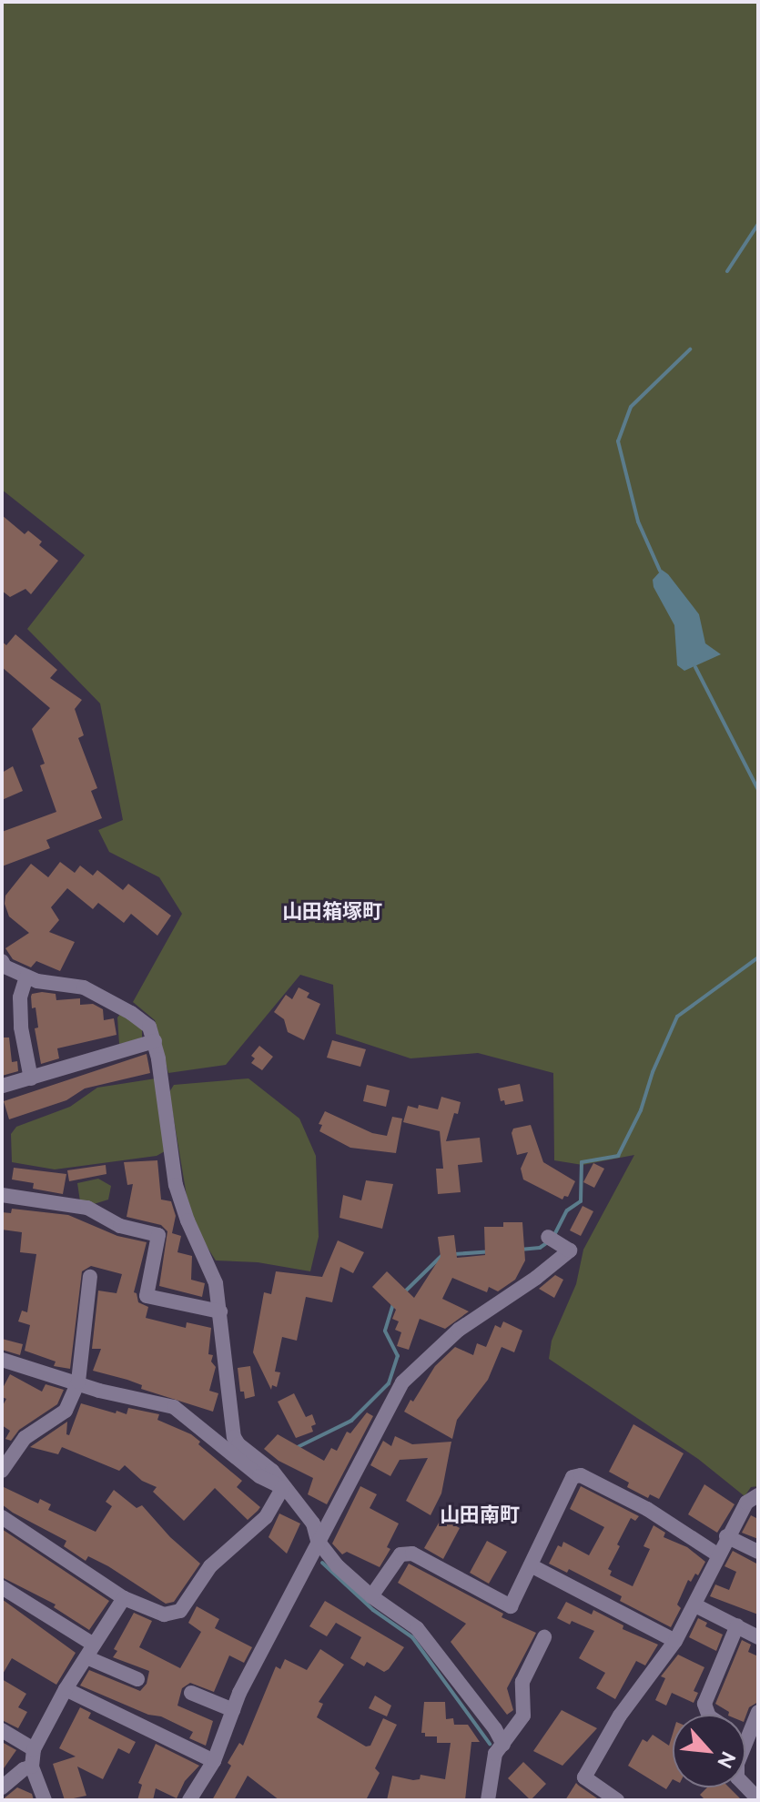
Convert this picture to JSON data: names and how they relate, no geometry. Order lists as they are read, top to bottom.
{
  "districts": ["山田箱塚町", "山田南町"],
  "north": "bottom right"
}
